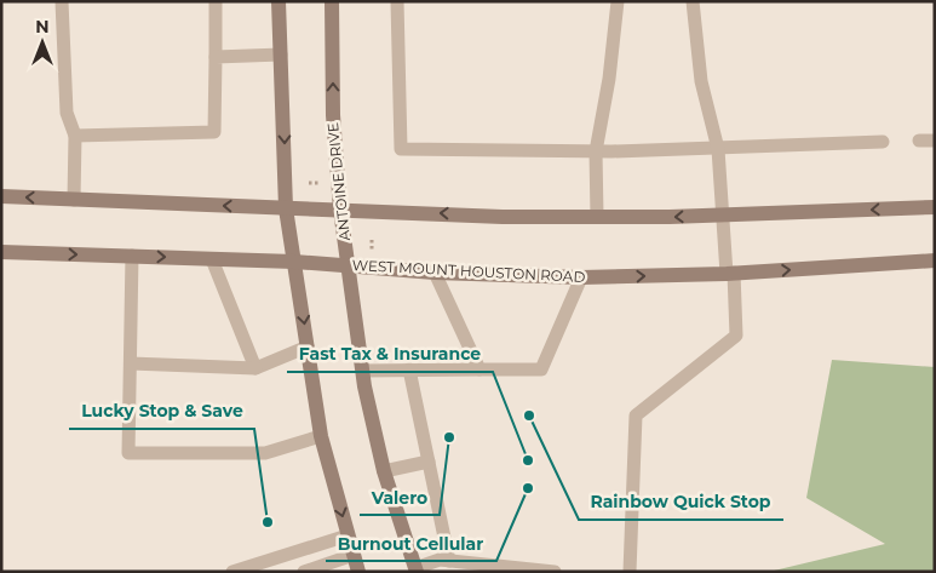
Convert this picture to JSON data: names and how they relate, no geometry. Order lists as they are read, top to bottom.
{
  "streets": {
    "main road": ["ANTOINE DRIVE", "WEST MOUNT HOUSTON ROAD"]
  },
  "crossings": [
    ["ANTOINE DRIVE", "WEST MOUNT HOUSTON ROAD"]
  ],
  "places": [
    "Rainbow Quick Stop",
    "Valero",
    "Fast Tax & Insurance",
    "Burnout Cellular",
    "Lucky Stop & Save"
  ],
  "north": "top"
}
